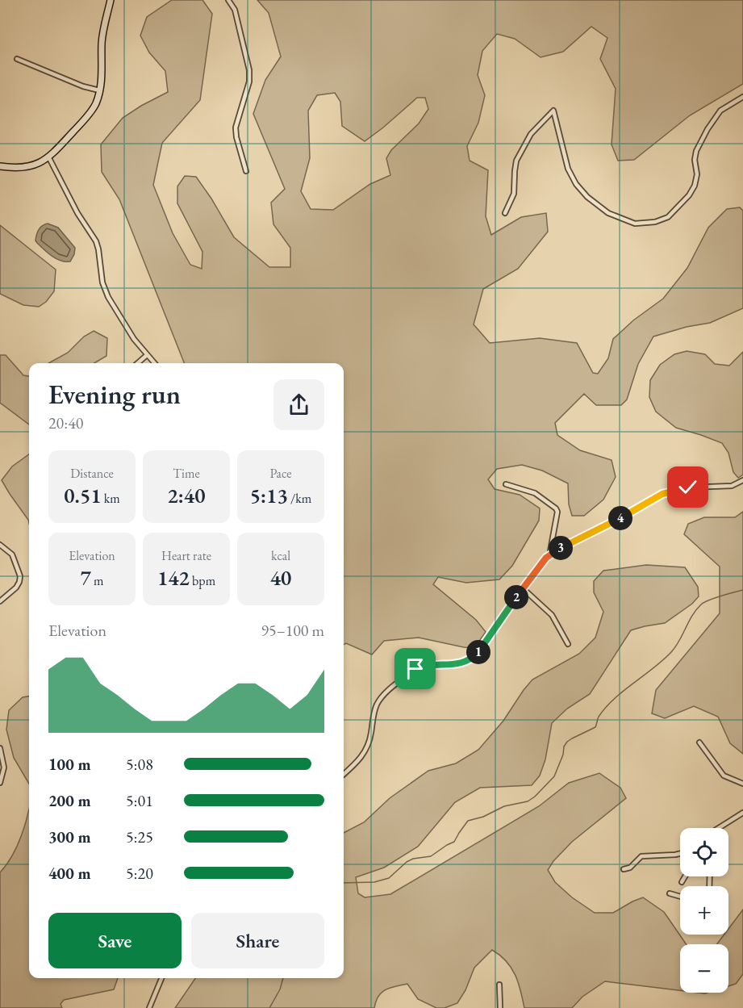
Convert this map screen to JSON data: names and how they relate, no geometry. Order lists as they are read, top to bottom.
{
  "page": {
    "heading": ["Evening run", "20:40"],
    "stats": [
      ["Distance", "0.51 km"],
      ["Time", "2:40"],
      ["Pace", "5:13 /km"],
      ["Elevation", "7 m"],
      ["Heart rate", "142 bpm"],
      ["kcal", "40"]
    ],
    "pins": [
      "4",
      "3",
      "2",
      "1"
    ],
    "chart": ["Elevation", "95–100 m"],
    "list": [
      {
        "name": "100 m",
        "note": "5:08"
      },
      {
        "name": "200 m",
        "note": "5:01"
      },
      {
        "name": "300 m",
        "note": "5:25"
      },
      {
        "name": "400 m",
        "note": "5:20"
      }
    ],
    "map_buttons": ["+", "−"],
    "buttons": ["Save", "Share"]
  }
}
